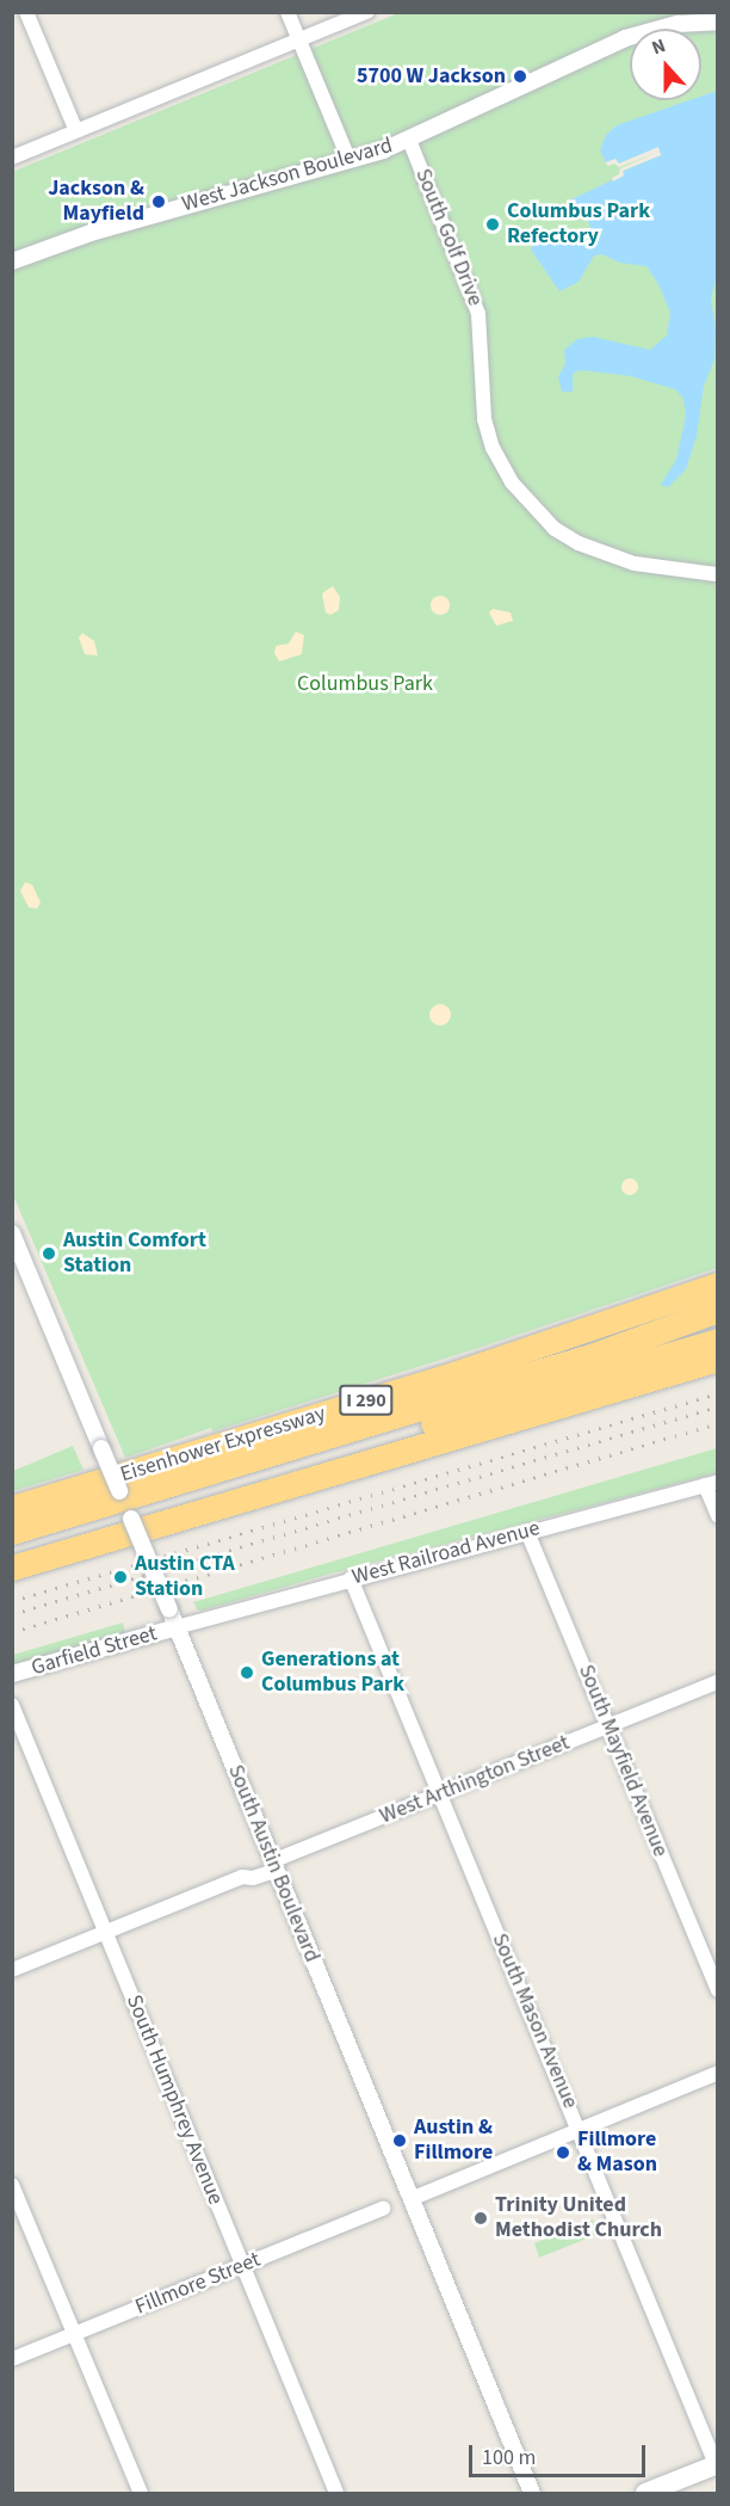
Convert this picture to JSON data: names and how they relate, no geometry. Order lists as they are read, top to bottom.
{
  "streets": {
    "highway": ["I 290", "Eisenhower Expressway"],
    "street": [
      "West Jackson Boulevard",
      "South Golf Drive",
      "West Railroad Avenue",
      "Garfield Street",
      "South Mayfield Avenue",
      "West Arthington Street",
      "South Austin Boulevard",
      "South Mason Avenue",
      "South Humphrey Avenue",
      "Fillmore Street"
    ]
  },
  "crossings": [
    ["West Jackson Boulevard", "South Golf Drive"],
    ["West Railroad Avenue", "Garfield Street"],
    ["West Railroad Avenue", "South Mayfield Avenue"],
    ["West Railroad Avenue", "South Austin Boulevard"],
    ["West Railroad Avenue", "South Mason Avenue"],
    ["Garfield Street", "South Austin Boulevard"],
    ["South Mayfield Avenue", "West Arthington Street"],
    ["West Arthington Street", "South Austin Boulevard"],
    ["West Arthington Street", "South Mason Avenue"],
    ["West Arthington Street", "South Humphrey Avenue"],
    ["South Humphrey Avenue", "Fillmore Street"]
  ],
  "parks": ["Columbus Park"],
  "places": [
    "5700 W Jackson",
    "Jackson & Mayfield",
    "Columbus Park Refectory",
    "Austin Comfort Station",
    "Austin CTA Station",
    "Generations at Columbus Park",
    "Austin & Fillmore",
    "Fillmore & Mason",
    "Trinity United Methodist Church"
  ],
  "scale_bar": "100 m",
  "north": "top"
}
